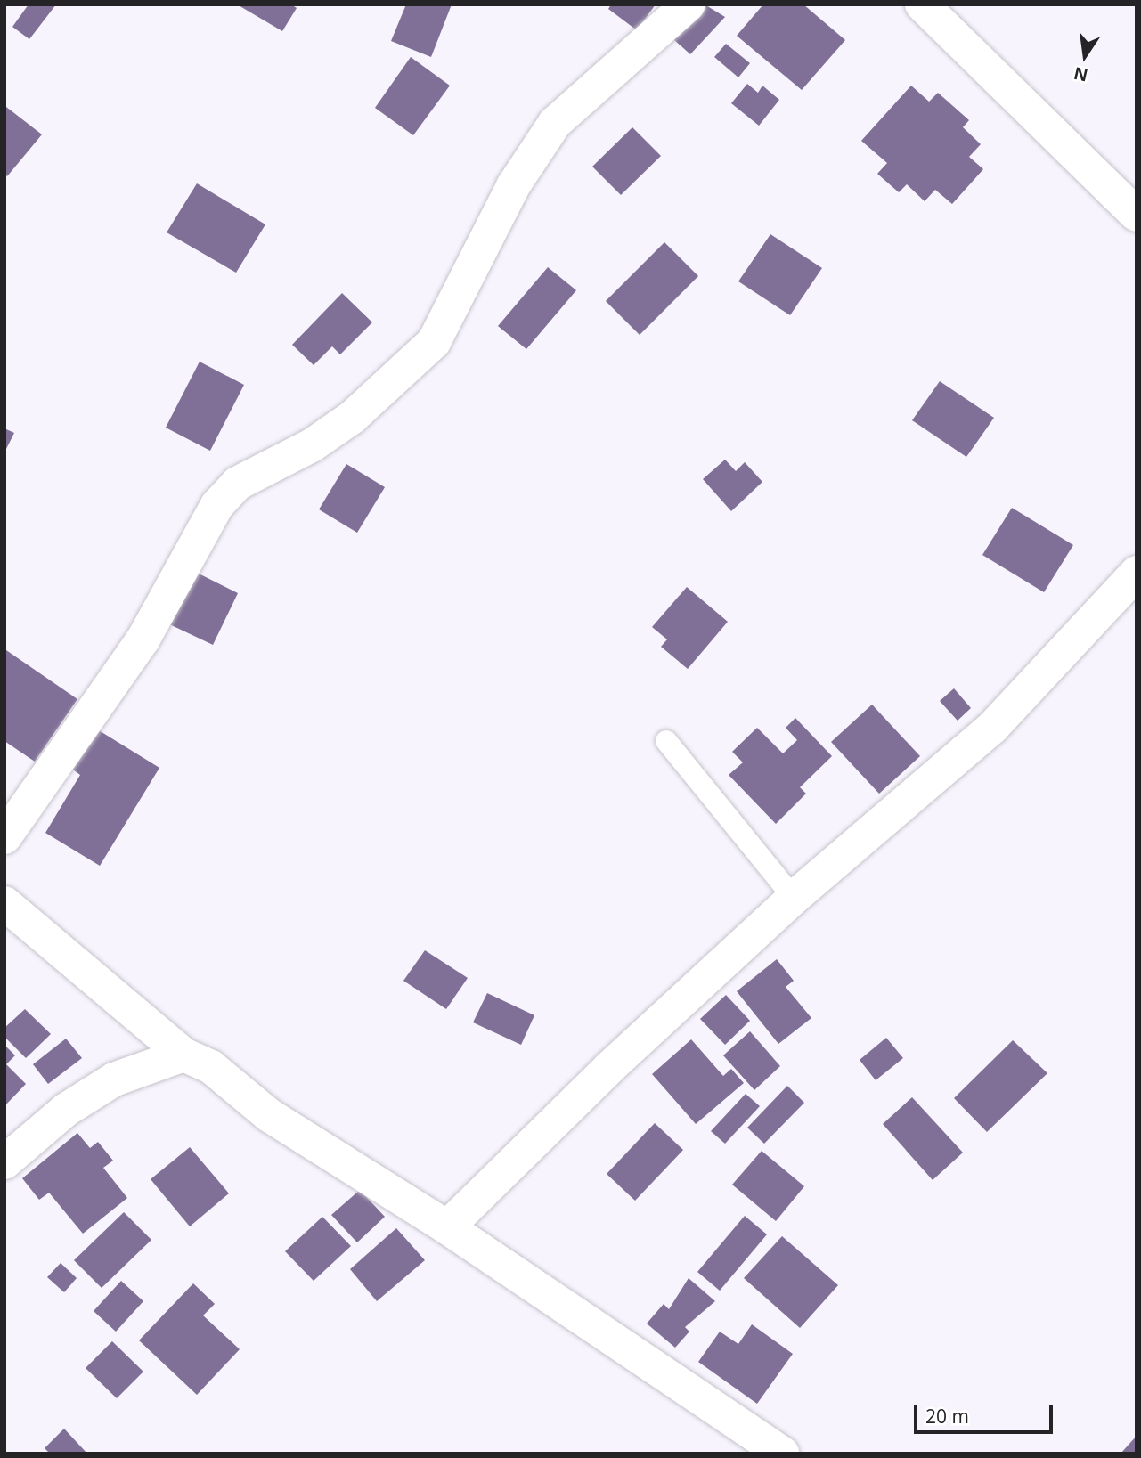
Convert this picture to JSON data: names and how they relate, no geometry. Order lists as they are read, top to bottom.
{
  "scale_bar": "20 m",
  "north": "bottom"
}
